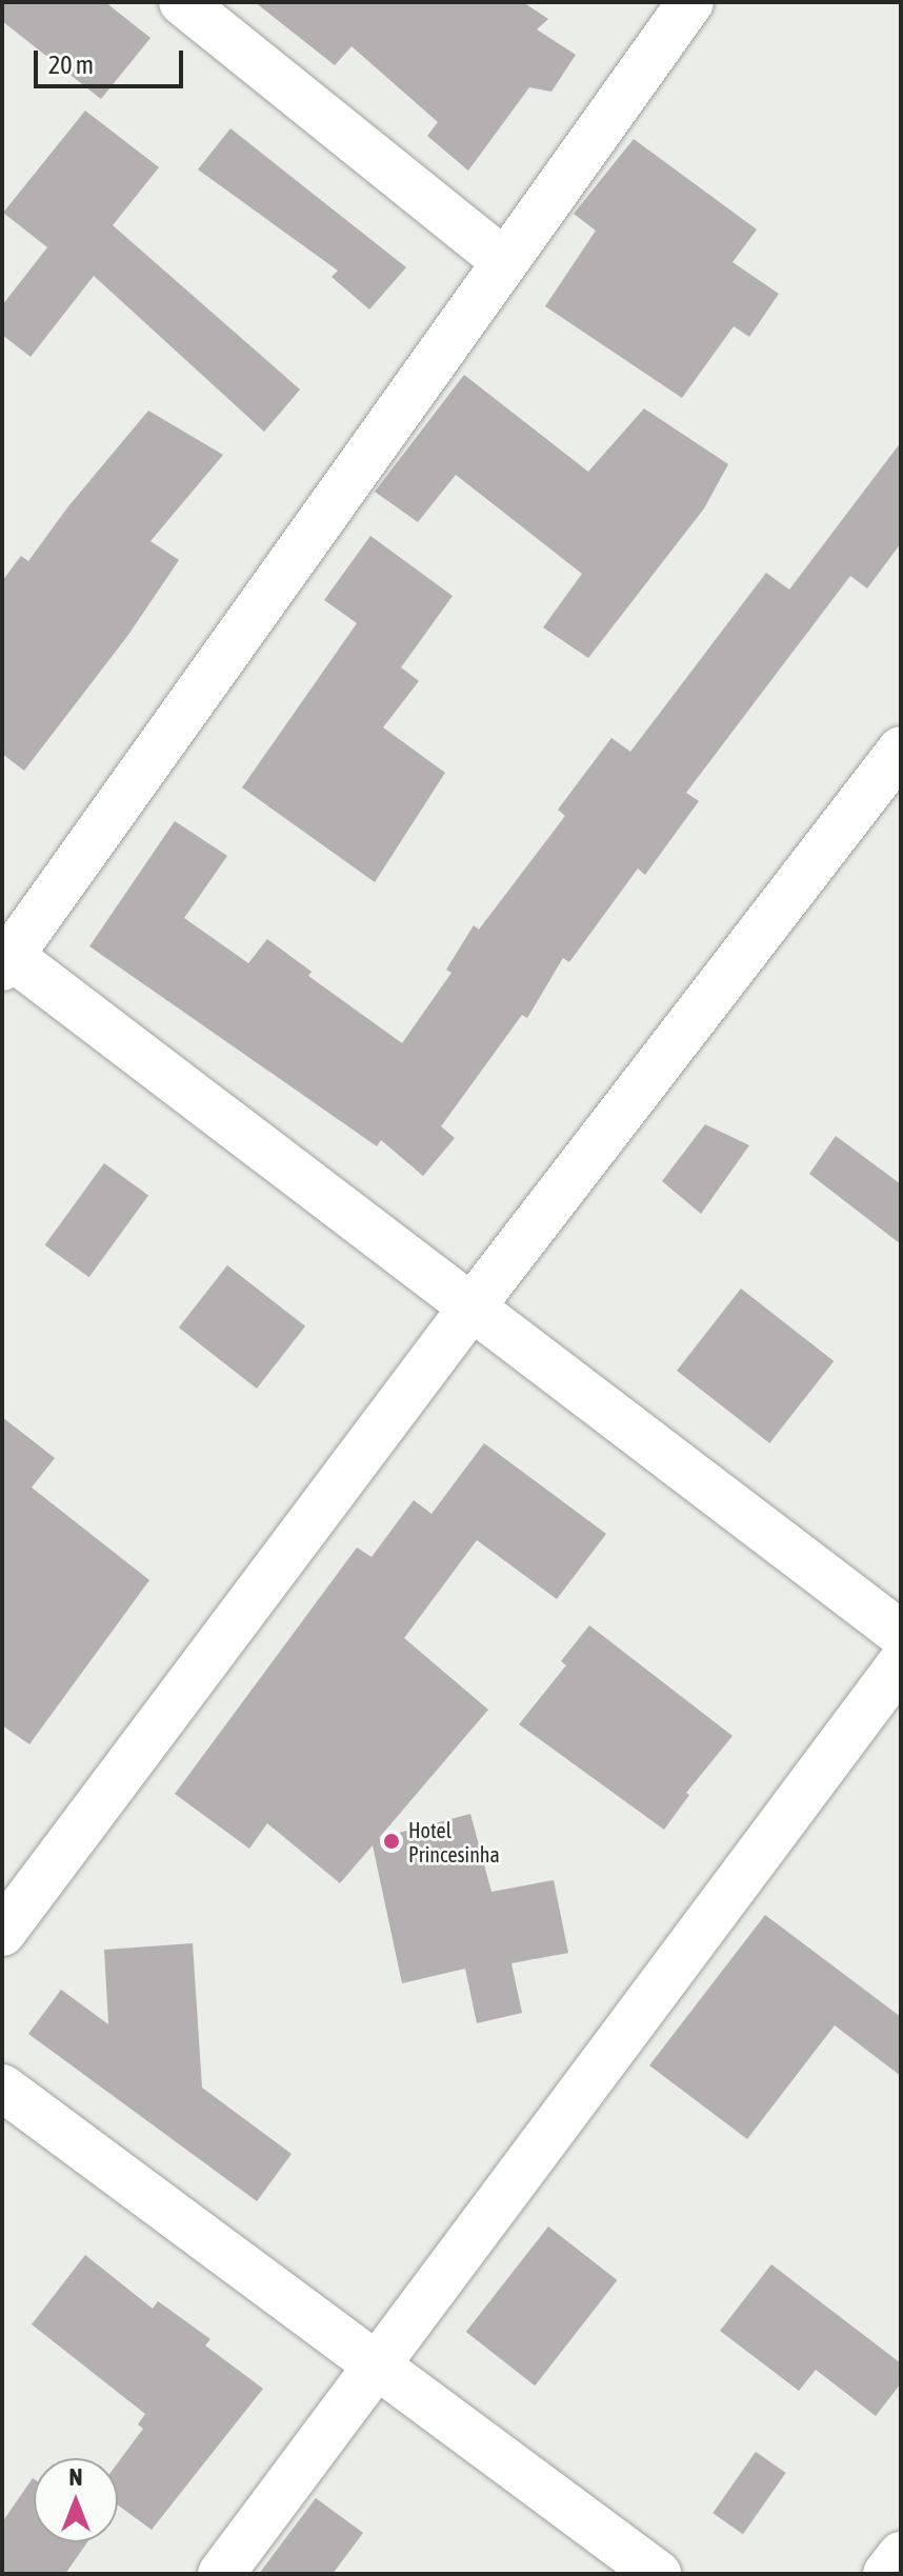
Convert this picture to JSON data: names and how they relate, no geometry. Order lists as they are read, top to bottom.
{
  "places": ["Hotel Princesinha"],
  "scale_bar": "20 m",
  "north": "top"
}
